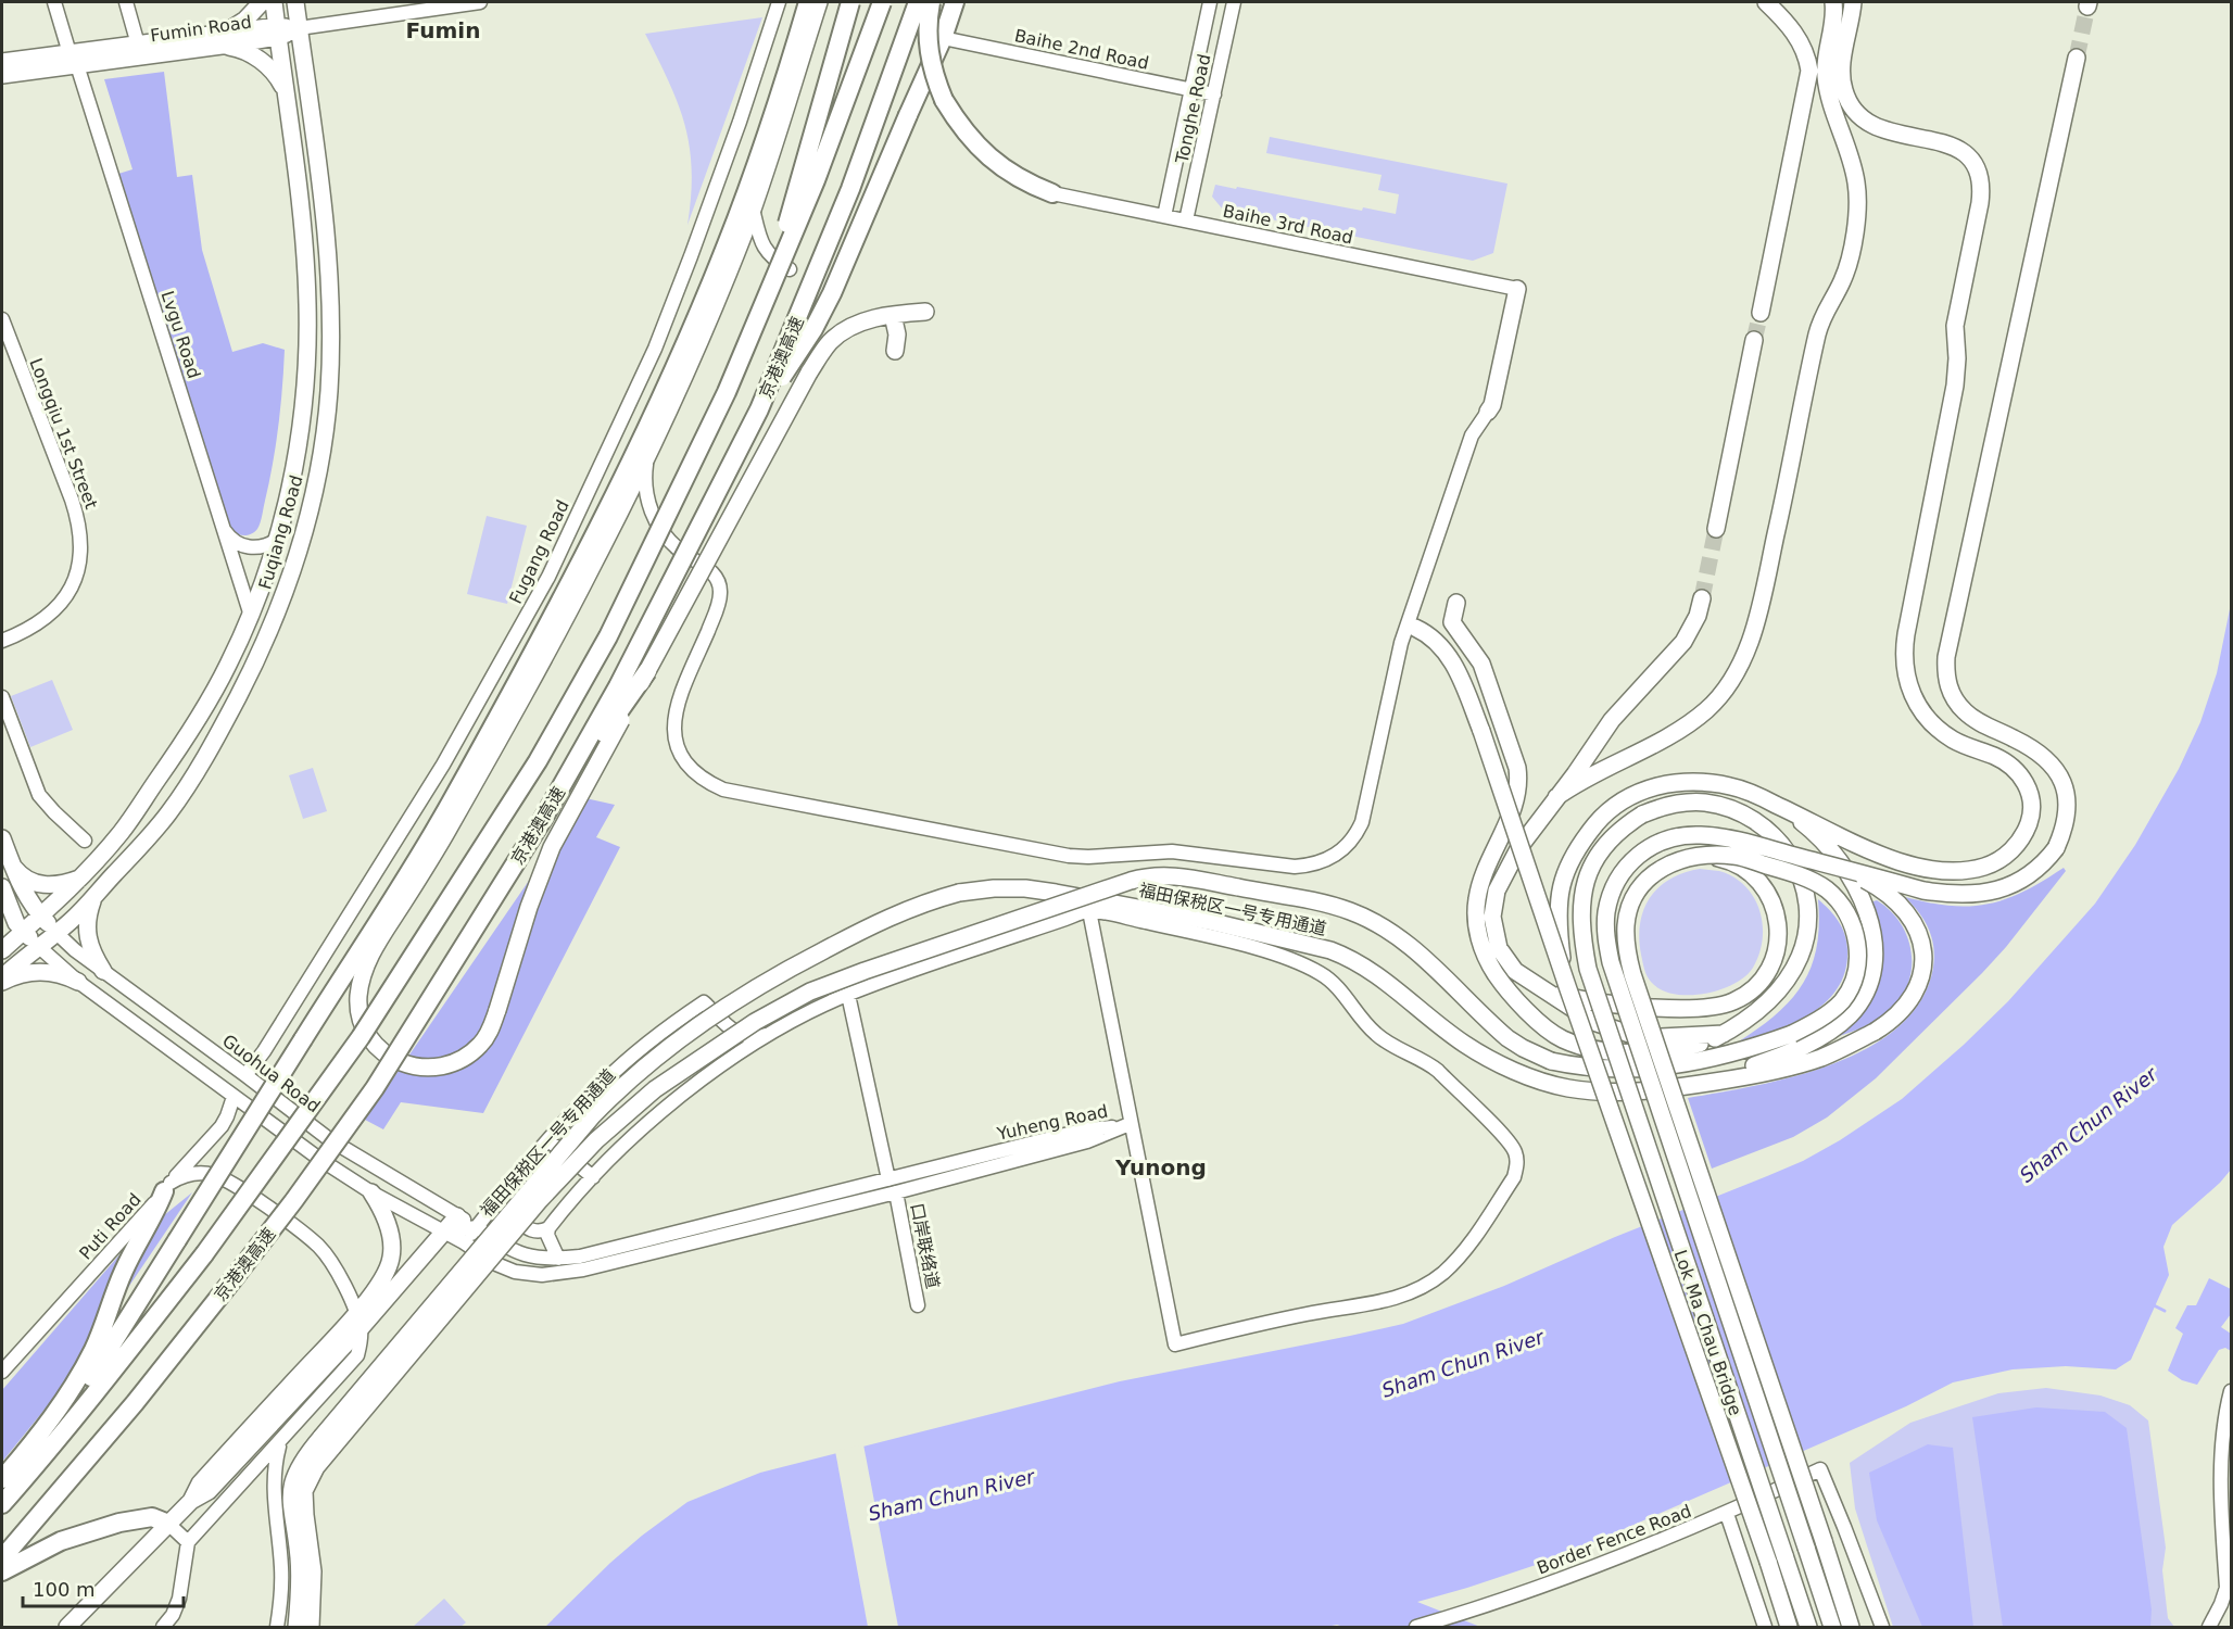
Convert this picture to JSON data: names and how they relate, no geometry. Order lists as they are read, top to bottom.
{
  "streets": {
    "highway": ["京港澳高速"],
    "main road": [
      "Fumin Road",
      "Fuqiang Road",
      "福田保税区一号专用通道",
      "Lok Ma Chau Bridge"
    ],
    "street": [
      "Baihe 2nd Road",
      "Tonghe Road",
      "Baihe 3rd Road",
      "Lvgu Road",
      "Longqiu 1st Street",
      "Fugang Road",
      "Guohua Road",
      "Yuheng Road",
      "Puti Road",
      "口岸联络道",
      "Border Fence Road"
    ]
  },
  "crossings": [
    ["Fumin Road", "Lvgu Road"],
    ["Fumin Road", "Fuqiang Road"],
    ["Baihe 2nd Road", "Tonghe Road"],
    ["Tonghe Road", "Baihe 3rd Road"],
    ["Lvgu Road", "Fuqiang Road"],
    ["Fuqiang Road", "Guohua Road"],
    ["Fugang Road", "Guohua Road"],
    ["福田保税区一号专用通道", "Lok Ma Chau Bridge"],
    ["Guohua Road", "Yuheng Road"],
    ["Yuheng Road", "口岸联络道"]
  ],
  "districts": ["Fumin", "Yunong"],
  "water": ["Sham Chun River"],
  "scale_bar": "100 m"
}
